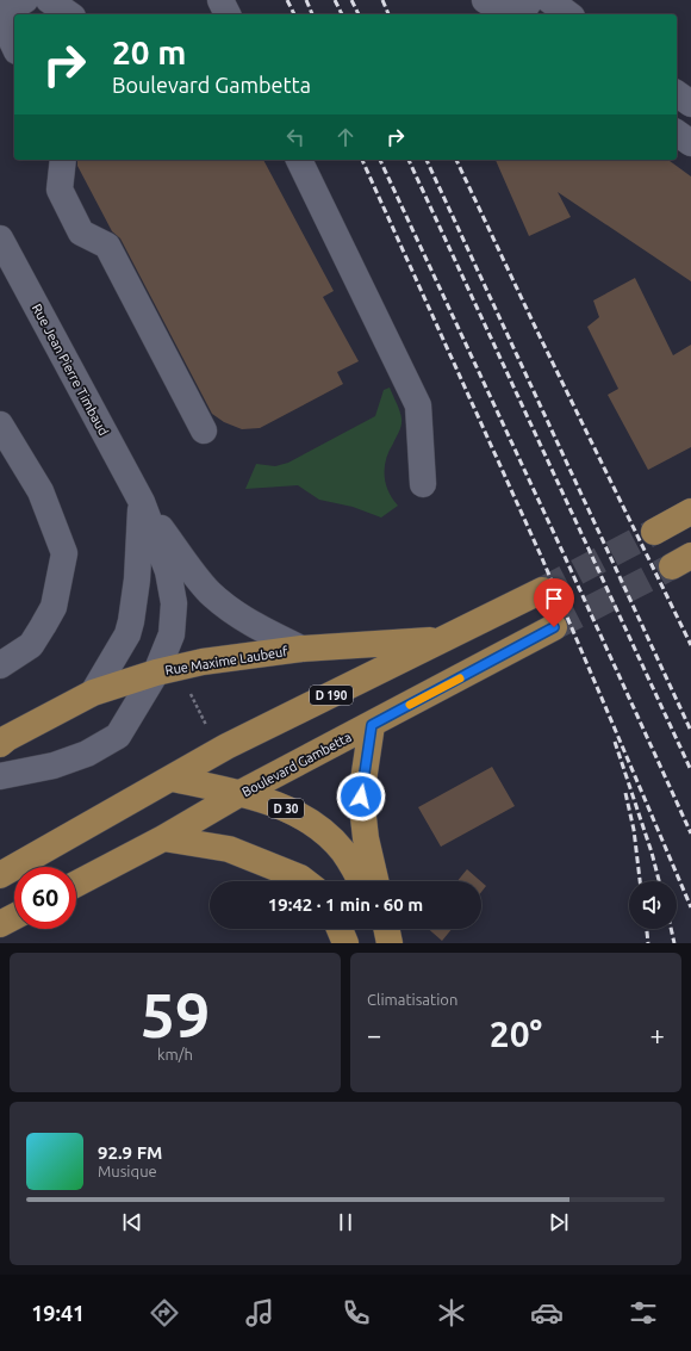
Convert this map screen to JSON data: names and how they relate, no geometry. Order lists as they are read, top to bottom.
{
  "streets": {
    "main road": [
      "Rue Maxime Laubeuf",
      "D 190",
      "Boulevard Gambetta",
      "D 30"
    ],
    "street": ["Rue Jean Pierre Timbaud"]
  },
  "crossings": [
    ["Rue Jean Pierre Timbaud", "Rue Maxime Laubeuf"],
    ["Rue Maxime Laubeuf", "D 190"],
    ["D 190", "D 30"],
    ["Boulevard Gambetta", "D 30"]
  ],
  "page": {
    "turn": ["20 m", "Boulevard Gambetta"],
    "limit": "60",
    "trip": "19:42 · 1 min · 60 m",
    "tile": [
      ["59", "km/h"],
      "Climatisation"
    ],
    "heat": ["−", "20°", "+"],
    "song": ["92.9 FM", "Musique"],
    "tabs": "19:41"
  }
}
